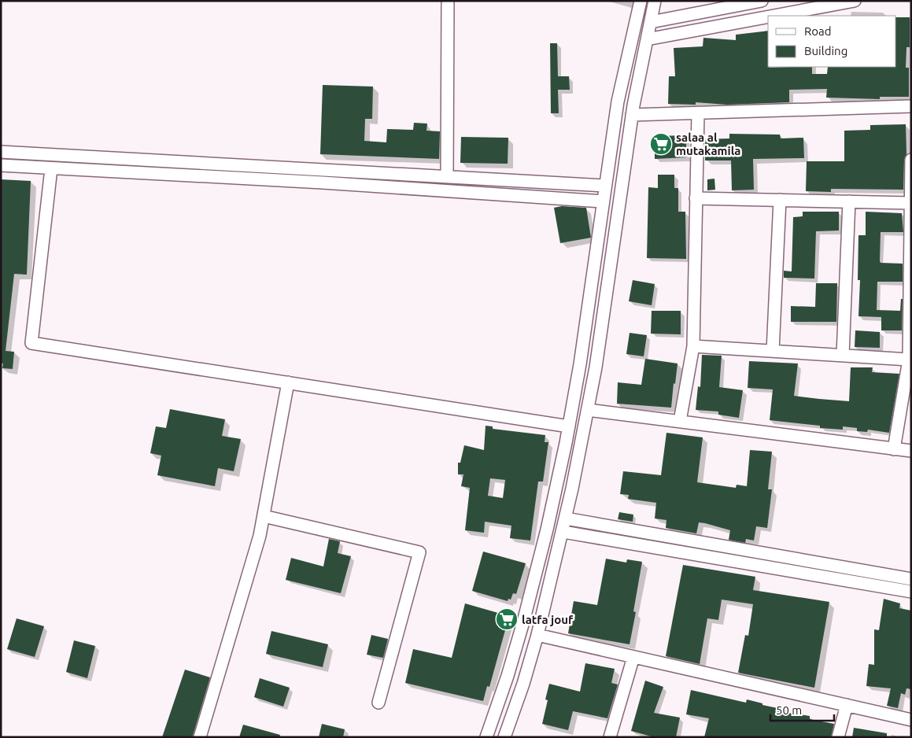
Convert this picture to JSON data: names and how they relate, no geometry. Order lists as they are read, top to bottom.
{
  "places": {
    "supermarket": ["salaa al mutakamila", "latfa jouf"]
  },
  "legend": ["Road", "Building"],
  "scale_bar": "50 m"
}
